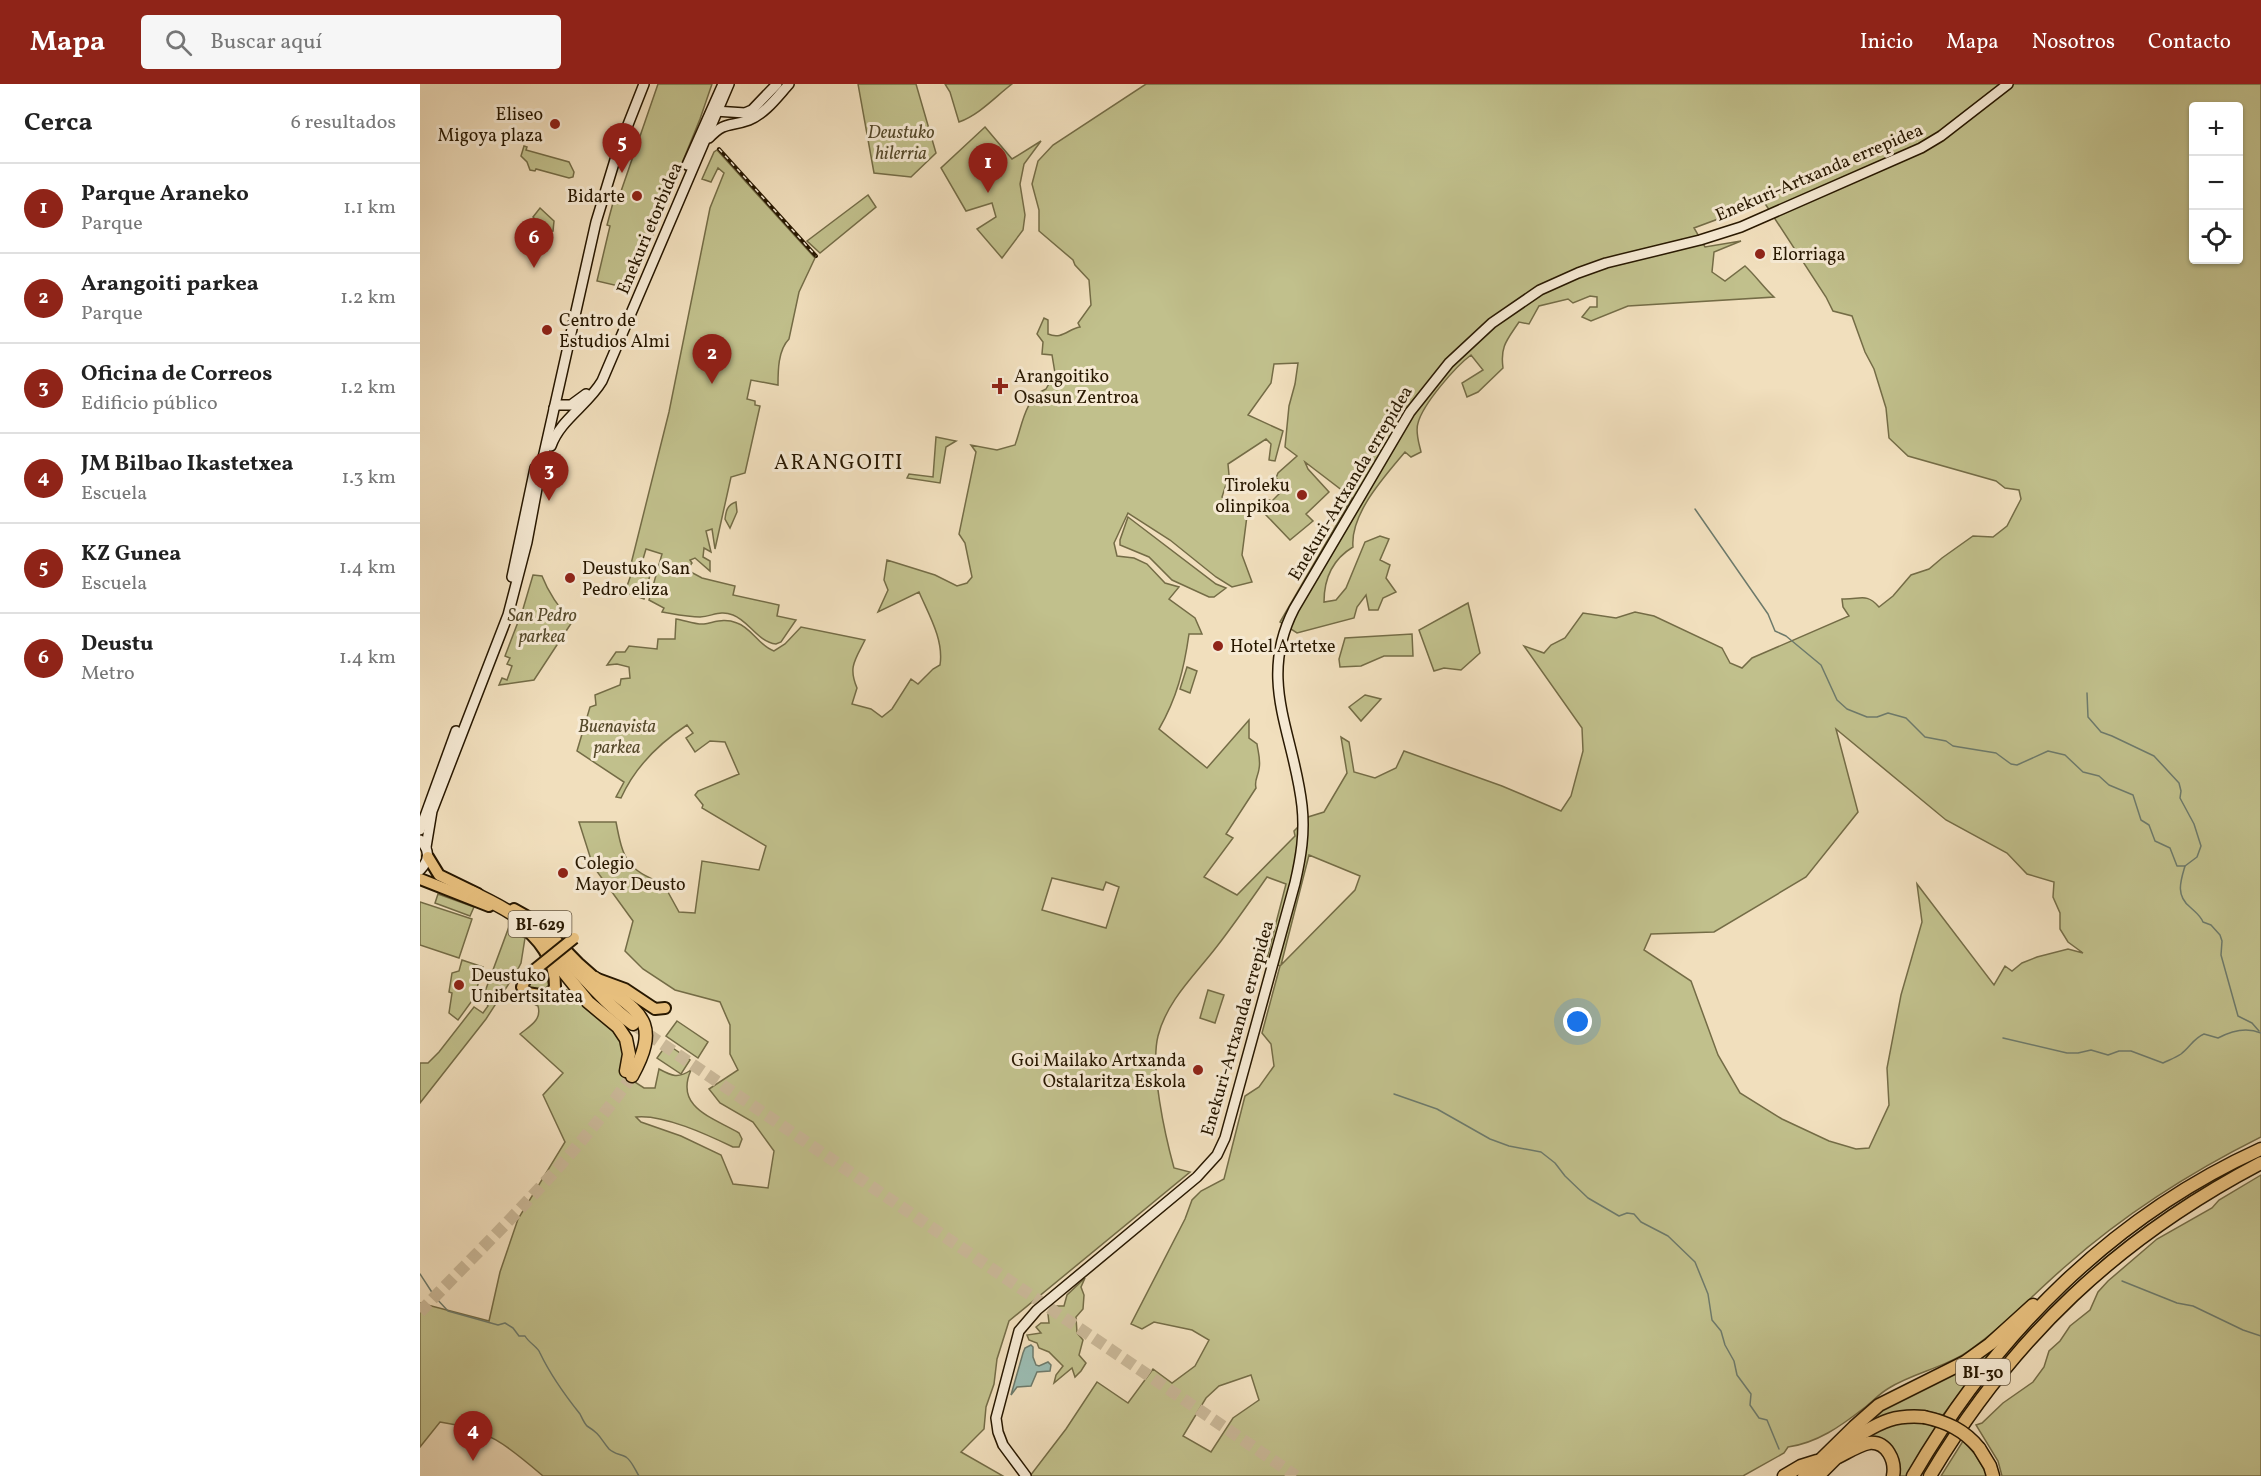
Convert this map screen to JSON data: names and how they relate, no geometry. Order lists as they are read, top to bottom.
{
  "streets": {
    "highway": ["BI-629", "BI-30"],
    "main road": ["Enekuri-Artxanda errepidea", "Enekuri etorbidea"]
  },
  "districts": ["ARANGOITI"],
  "parks": ["Deustuko hilerria", "San Pedro parkea", "Buenavista parkea"],
  "places": {
    "other": [
      "Eliseo Migoya plaza",
      "Bidarte",
      "Elorriaga",
      "Centro de Estudios Almi",
      "Tiroleku olinpikoa",
      "Deustuko San Pedro eliza",
      "Hotel Artetxe",
      "Colegio Mayor Deusto",
      "Deustuko Unibertsitatea",
      "Goi Mailako Artxanda Ostalaritza Eskola"
    ],
    "health": ["Arangoitiko Osasun Zentroa"]
  },
  "page": {
    "header": "Mapa",
    "search": "Buscar aquí",
    "nav": [
      "Inicio",
      "Mapa",
      "Nosotros",
      "Contacto"
    ],
    "heading": ["Cerca", "6 resultados"],
    "map_buttons": ["+", "−"],
    "pins": [
      "5",
      "1",
      "6",
      "2",
      "3",
      "4"
    ],
    "list": [
      {
        "mark": "1",
        "name": "Parque Araneko",
        "note": "Parque",
        "value": "1.1 km"
      },
      {
        "mark": "2",
        "name": "Arangoiti parkea",
        "note": "Parque",
        "value": "1.2 km"
      },
      {
        "mark": "3",
        "name": "Oficina de Correos",
        "note": "Edificio público",
        "value": "1.2 km"
      },
      {
        "mark": "4",
        "name": "JM Bilbao Ikastetxea",
        "note": "Escuela",
        "value": "1.3 km"
      },
      {
        "mark": "5",
        "name": "KZ Gunea",
        "note": "Escuela",
        "value": "1.4 km"
      },
      {
        "mark": "6",
        "name": "Deustu",
        "note": "Metro",
        "value": "1.4 km"
      }
    ]
  }
}
